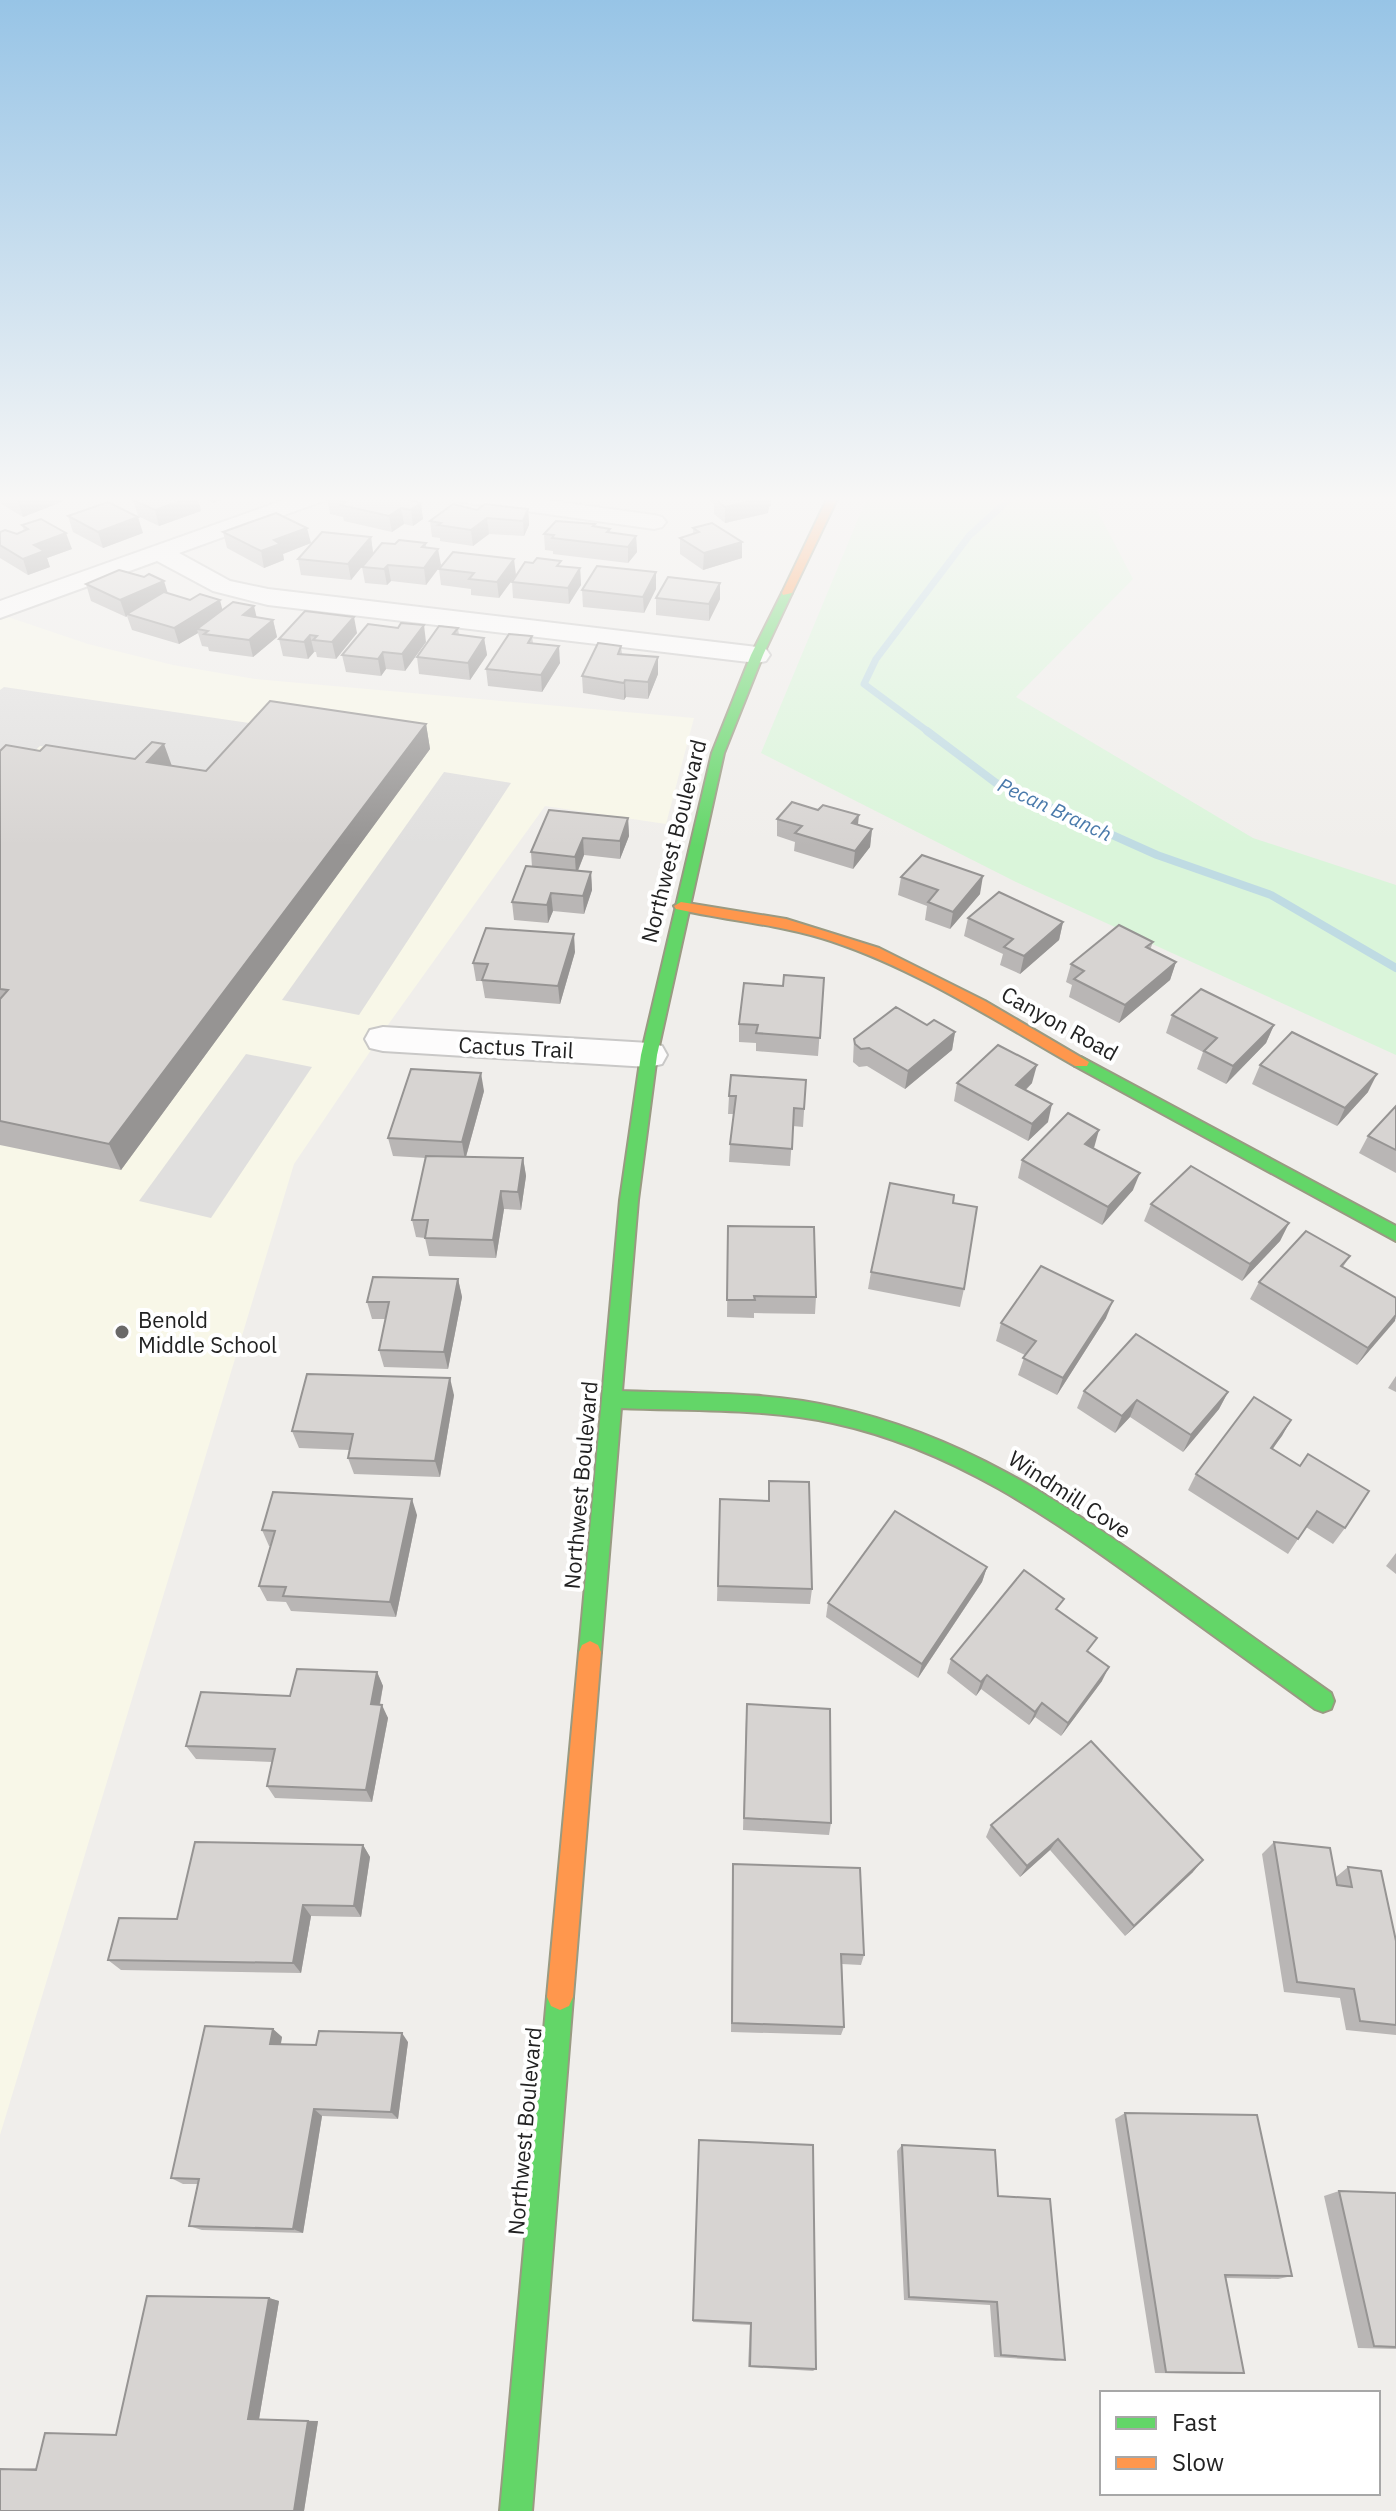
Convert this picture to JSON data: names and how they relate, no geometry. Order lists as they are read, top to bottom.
{
  "streets": {
    "street": [
      "Northwest Boulevard",
      "Canyon Road",
      "Cactus Trail",
      "Windmill Cove"
    ]
  },
  "crossings": [
    ["Northwest Boulevard", "Canyon Road"],
    ["Northwest Boulevard", "Cactus Trail"],
    ["Northwest Boulevard", "Windmill Cove"]
  ],
  "water": ["Pecan Branch"],
  "places": ["Benold Middle School"],
  "legend": ["Fast", "Slow"]
}
